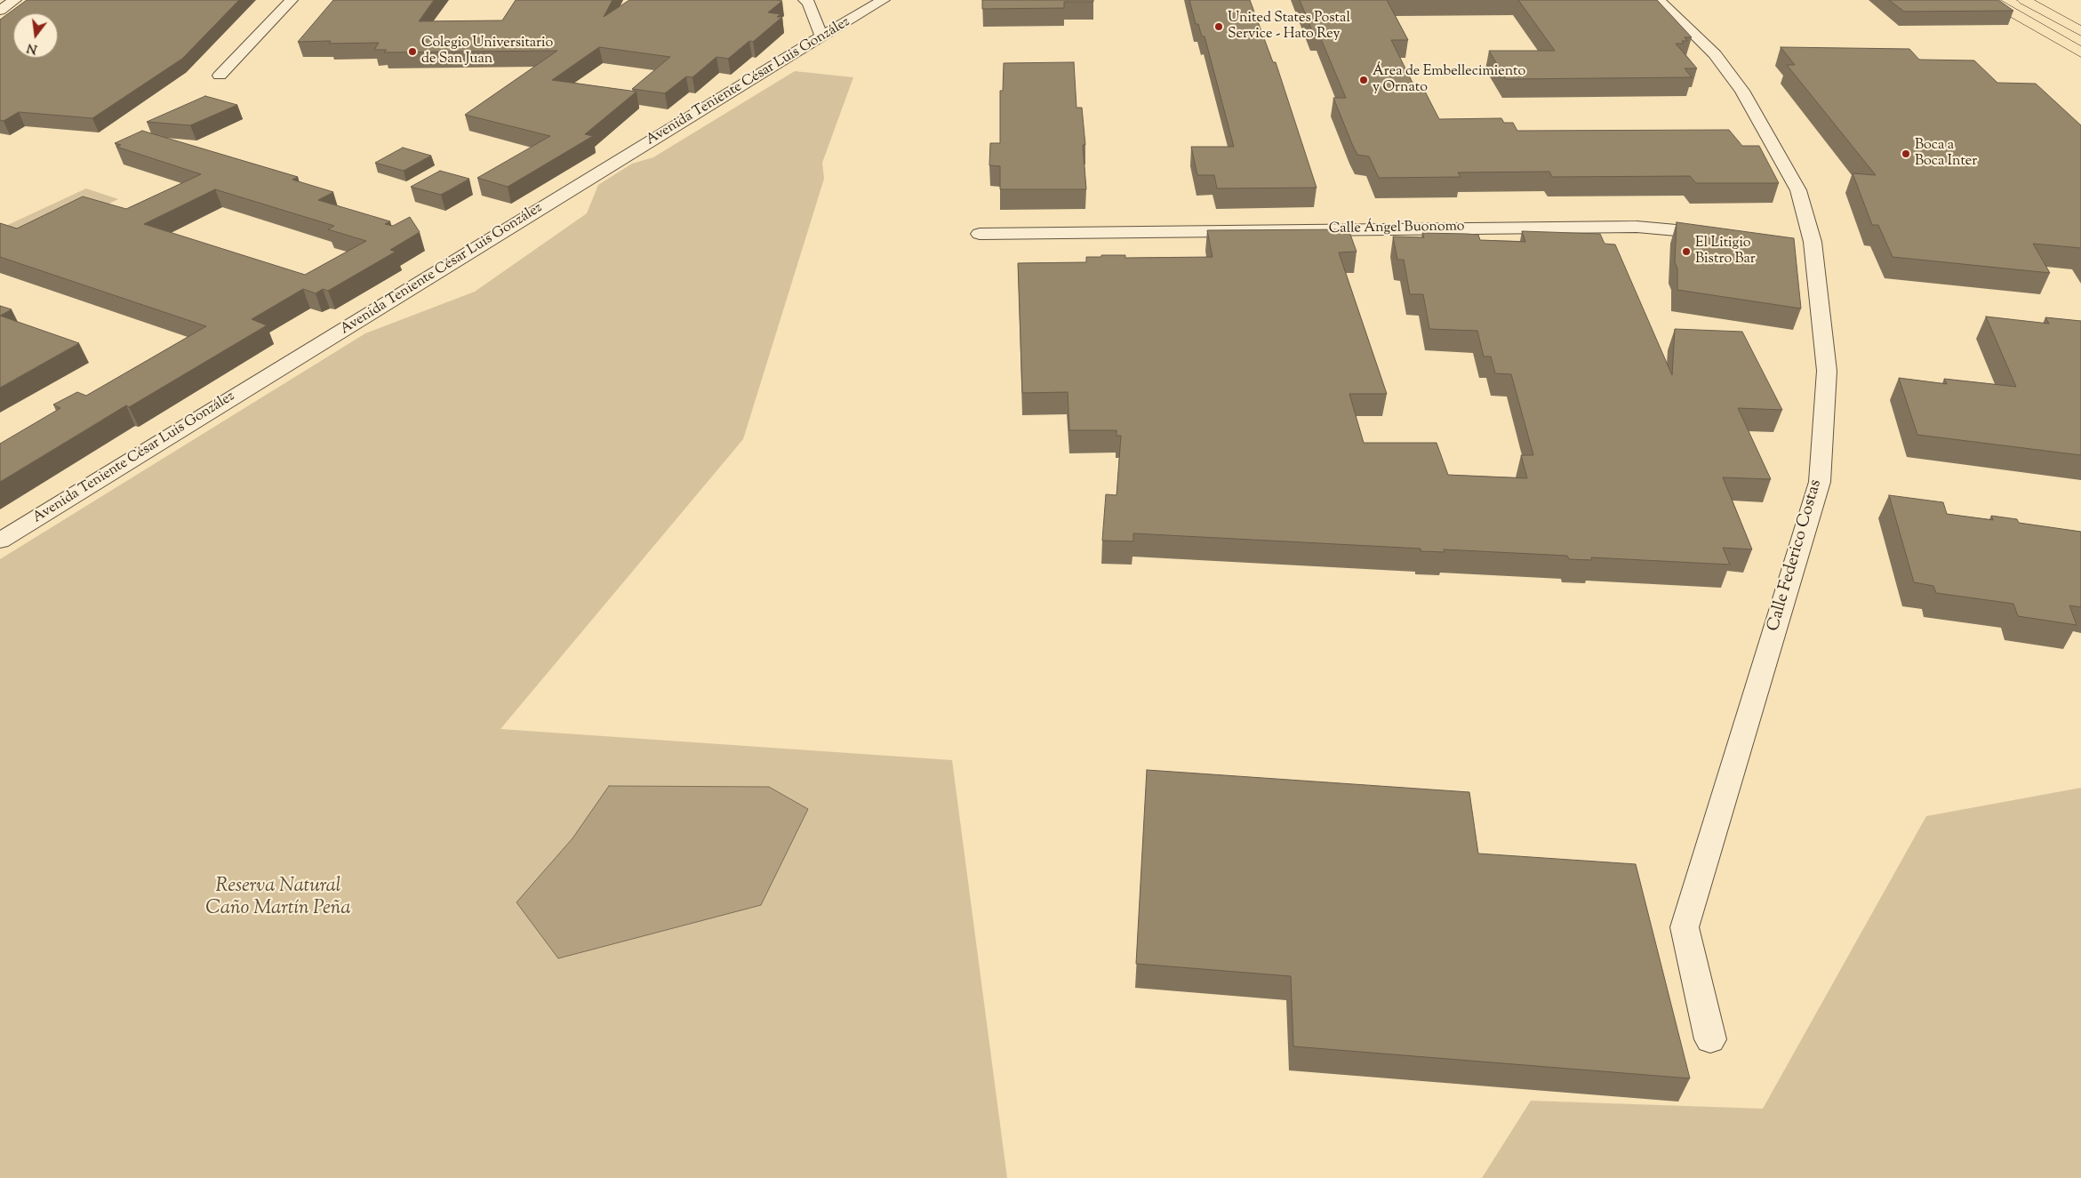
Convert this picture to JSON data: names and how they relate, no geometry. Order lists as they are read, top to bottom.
{
  "streets": {
    "street": ["Avenida Teniente César Luis González", "Calle Ángel Buonomo", "Calle Federico Costas"]
  },
  "parks": ["Reserva Natural Caño Martín Peña"],
  "places": [
    "United States Postal Service - Hato Rey",
    "Colegio Universitario de San Juan",
    "Área de Embellecimiento y Ornato",
    "Boca a Boca Inter",
    "El Litigio Bistro Bar"
  ],
  "north": "bottom"
}
